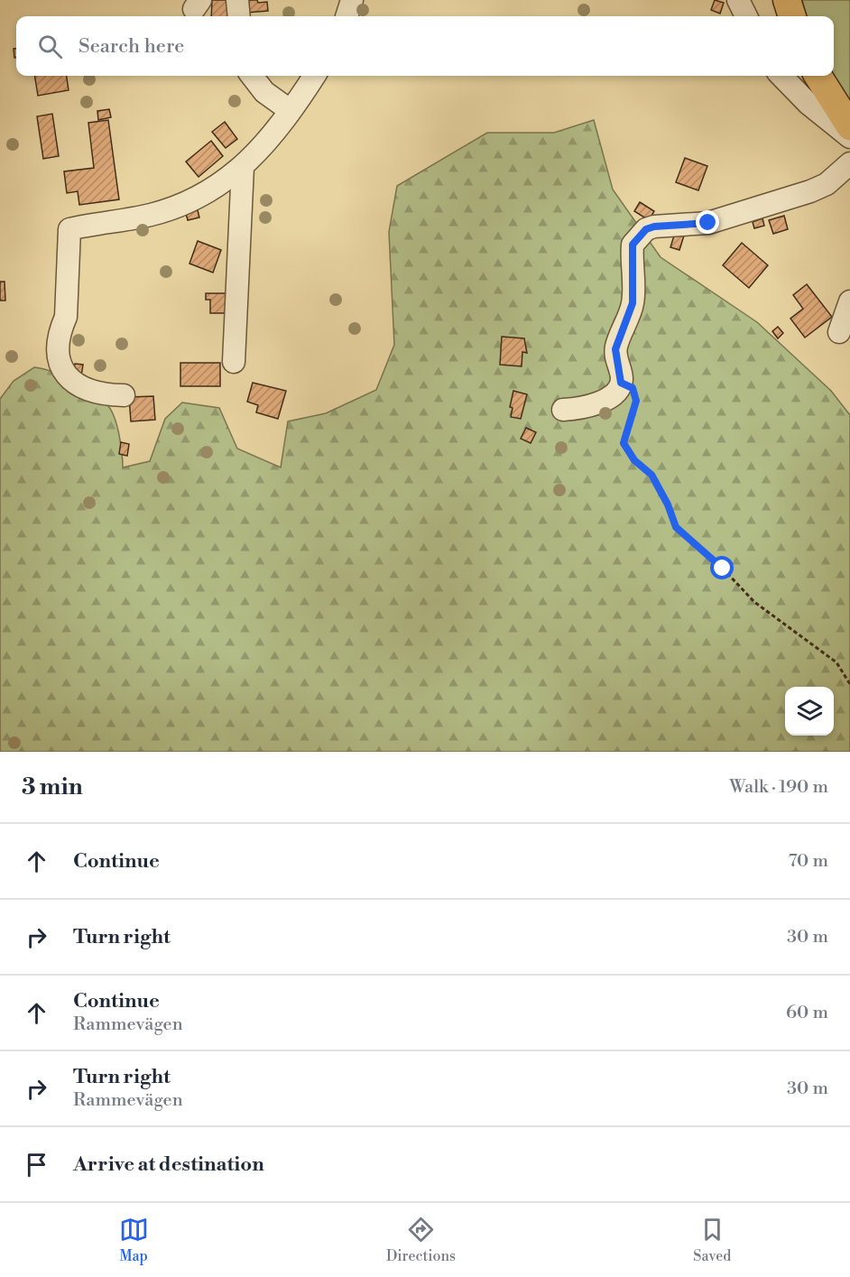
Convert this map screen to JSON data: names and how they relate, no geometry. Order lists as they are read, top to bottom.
{
  "page": {
    "search": "Search here",
    "heading": ["3 min", "Walk · 190 m"],
    "list": [
      ["Continue", "70 m"],
      ["Turn right", "30 m"],
      ["Continue", "Rammevägen", "60 m"],
      ["Turn right", "Rammevägen", "30 m"],
      "Arrive at destination"
    ],
    "nav": ["Map", "Directions", "Saved"]
  }
}
